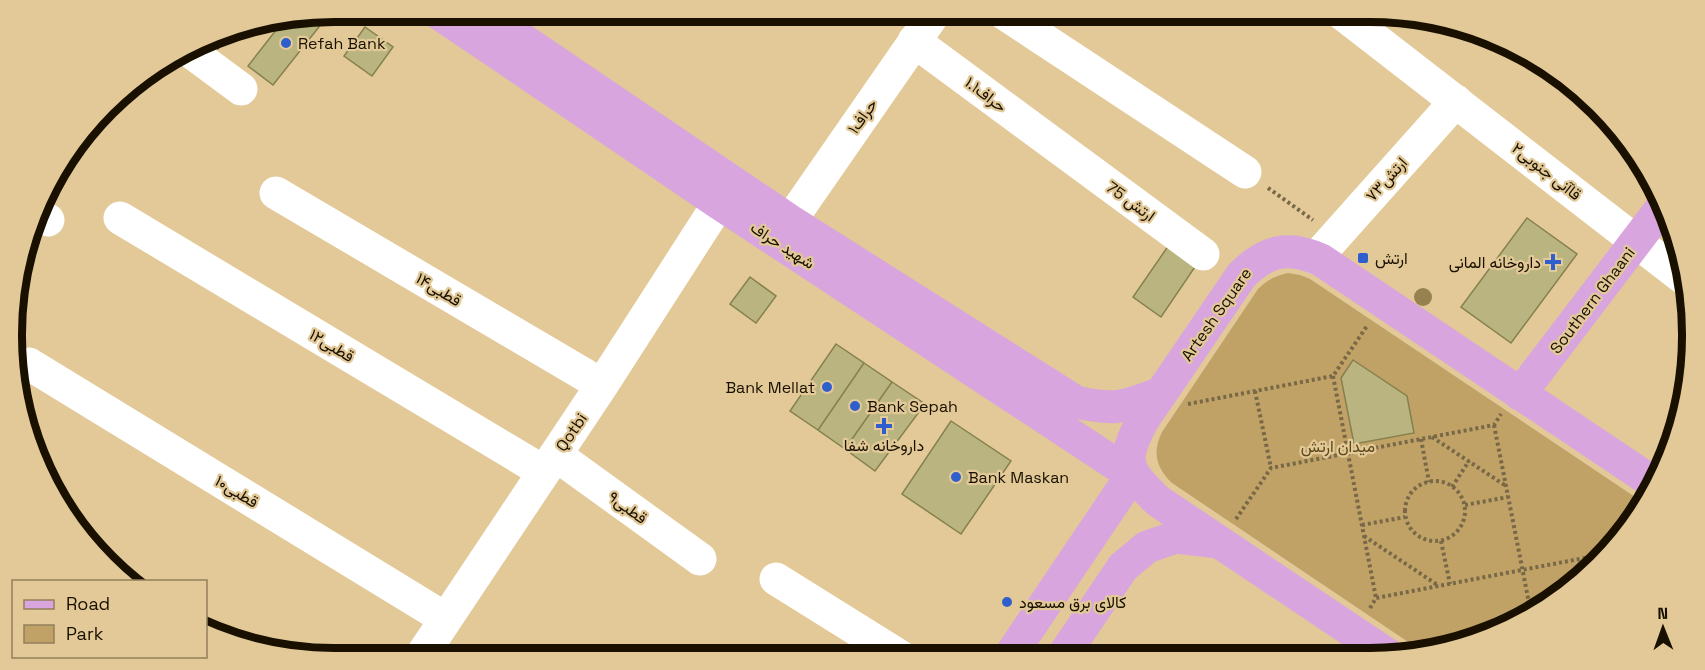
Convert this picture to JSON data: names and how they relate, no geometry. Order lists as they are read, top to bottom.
{
  "streets": {
    "main road": ["شهید حراف", "Southern Ghaani", "Artesh Square"],
    "street": [
      "حراف۱.۱",
      "حراف۱",
      "۲قاآنی جنوبی",
      "ارتش۷۳",
      "75 ارتش",
      "قطبی۱۴",
      "قطبی۱۲",
      "Qotbi",
      "قطبی۱۰",
      "قطبی۹"
    ]
  },
  "crossings": [
    ["حراف۱.۱", "حراف۱"],
    ["حراف۱.۱", "75 ارتش"],
    ["۲قاآنی جنوبی", "ارتش۷۳"],
    ["۲قاآنی جنوبی", "Southern Ghaani"],
    ["ارتش۷۳", "Artesh Square"],
    ["شهید حراف", "Artesh Square"],
    ["شهید حراف", "Qotbi"],
    ["قطبی۱۴", "Qotbi"],
    ["قطبی۱۲", "Qotbi"],
    ["قطبی۱۲", "قطبی۹"],
    ["Qotbi", "قطبی۱۰"],
    ["Qotbi", "قطبی۹"]
  ],
  "parks": ["میدان ارتش"],
  "places": {
    "other": [
      "Refah Bank",
      "Bank Mellat",
      "Bank Sepah",
      "Bank Maskan",
      "کالای برق مسعود"
    ],
    "transit": ["ارتش"],
    "health": ["داروخانه المانی", "داروخانه شفا"]
  },
  "legend": ["Road", "Park"],
  "north": "top"
}
